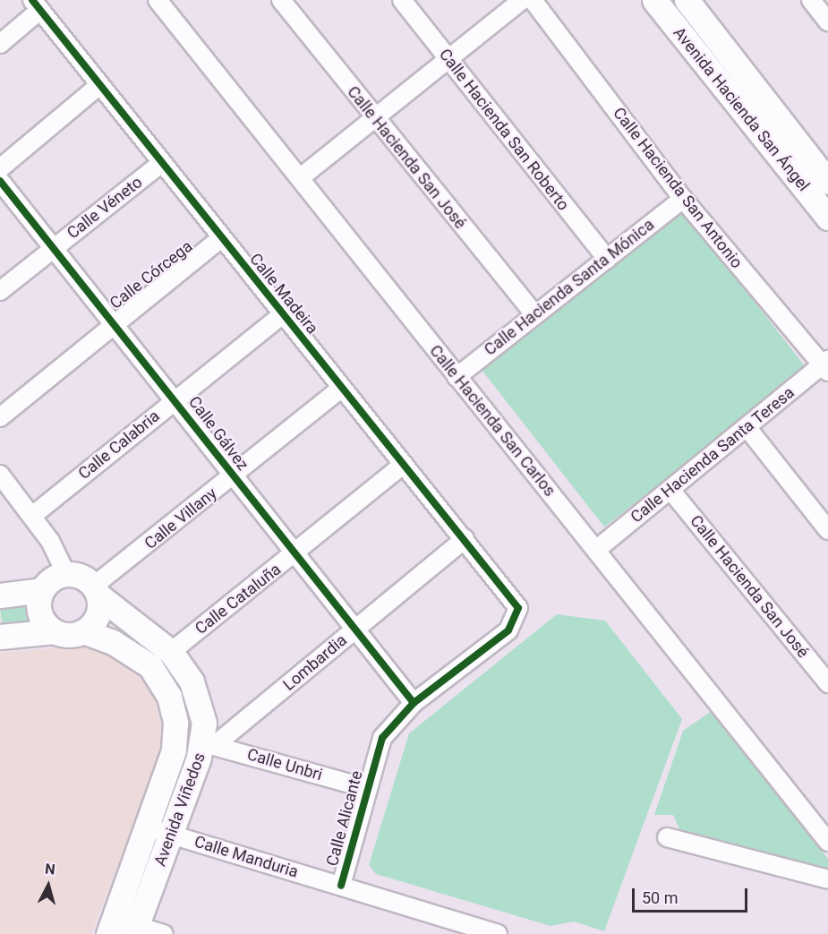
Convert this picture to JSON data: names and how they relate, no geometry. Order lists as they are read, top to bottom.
{
  "streets": {
    "street": [
      "Avenida Hacienda San Ángel",
      "Calle Hacienda San Roberto",
      "Calle Hacienda San José",
      "Calle Hacienda San Antonio",
      "Calle Véneto",
      "Calle Córcega",
      "Calle Hacienda Santa Mónica",
      "Calle Madeira",
      "Calle Hacienda San Carlos",
      "Calle Gálvez",
      "Calle Calabria",
      "Calle Hacienda Santa Teresa",
      "Calle Villany",
      "Calle Cataluña",
      "Lombardia",
      "Calle Unbri",
      "Avenida Viñedos",
      "Calle Alicante",
      "Calle Manduria"
    ]
  },
  "crossings": [
    ["Calle Hacienda San Roberto", "Calle Hacienda Santa Mónica"],
    ["Calle Hacienda San José", "Calle Hacienda Santa Mónica"],
    ["Calle Hacienda San José", "Calle Hacienda Santa Teresa"],
    ["Calle Hacienda San Antonio", "Calle Hacienda Santa Mónica"],
    ["Calle Hacienda San Antonio", "Calle Hacienda Santa Teresa"],
    ["Calle Véneto", "Calle Madeira"],
    ["Calle Véneto", "Calle Gálvez"],
    ["Calle Córcega", "Calle Madeira"],
    ["Calle Córcega", "Calle Gálvez"],
    ["Calle Hacienda Santa Mónica", "Calle Hacienda San Carlos"],
    ["Calle Madeira", "Calle Calabria"],
    ["Calle Madeira", "Calle Villany"],
    ["Calle Madeira", "Calle Cataluña"],
    ["Calle Madeira", "Lombardia"],
    ["Calle Madeira", "Calle Alicante"],
    ["Calle Hacienda San Carlos", "Calle Hacienda Santa Teresa"],
    ["Calle Gálvez", "Calle Calabria"],
    ["Calle Gálvez", "Calle Villany"],
    ["Calle Gálvez", "Calle Cataluña"],
    ["Calle Gálvez", "Lombardia"],
    ["Calle Gálvez", "Calle Alicante"],
    ["Calle Villany", "Avenida Viñedos"],
    ["Calle Cataluña", "Avenida Viñedos"],
    ["Lombardia", "Calle Unbri"],
    ["Lombardia", "Avenida Viñedos"],
    ["Calle Unbri", "Avenida Viñedos"],
    ["Calle Unbri", "Calle Alicante"],
    ["Avenida Viñedos", "Calle Manduria"],
    ["Calle Alicante", "Calle Manduria"]
  ],
  "scale_bar": "50 m",
  "north": "top"
}
